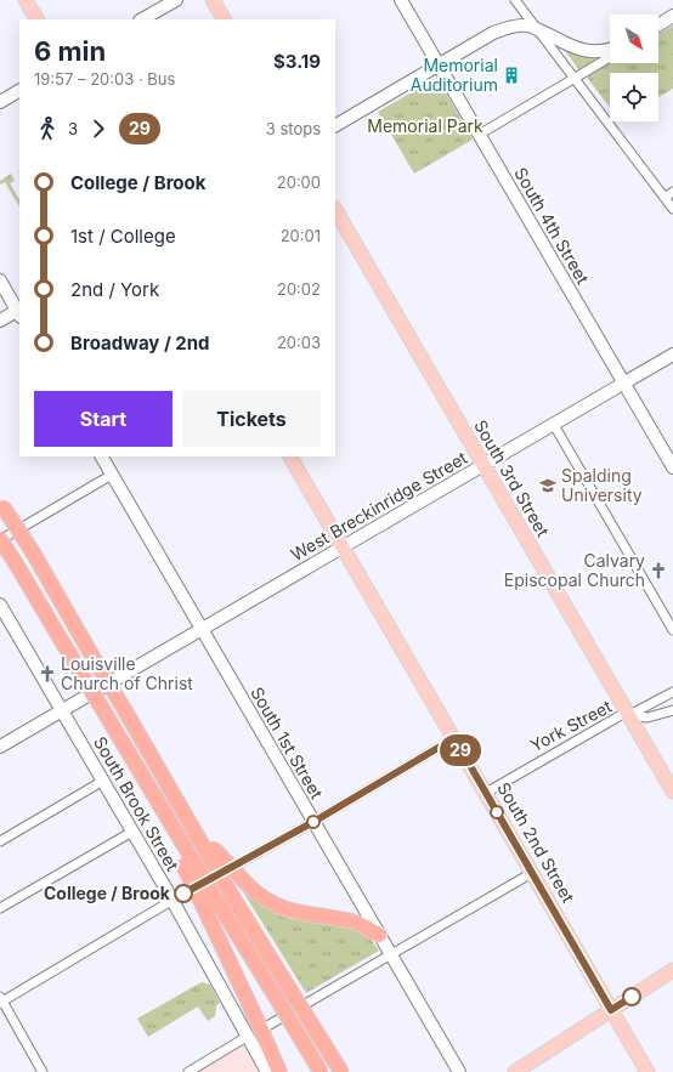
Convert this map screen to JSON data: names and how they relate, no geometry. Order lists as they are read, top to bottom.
{
  "streets": {
    "main road": ["South 3rd Street", "South 2nd Street"],
    "street": [
      "South 4th Street",
      "West Breckinridge Street",
      "York Street",
      "South 1st Street",
      "South Brook Street"
    ]
  },
  "crossings": [
    ["South 4th Street", "West Breckinridge Street"],
    ["South 3rd Street", "West Breckinridge Street"],
    ["South 3rd Street", "York Street"],
    ["West Breckinridge Street", "South 1st Street"],
    ["West Breckinridge Street", "South Brook Street"],
    ["West Breckinridge Street", "South 2nd Street"],
    ["York Street", "South 2nd Street"]
  ],
  "parks": ["Memorial Park"],
  "places": {
    "building": ["Memorial Auditorium"],
    "school or university": ["Spalding University"],
    "church": ["Calvary Episcopal Church", "Louisville Church of Christ"],
    "other": ["College / Brook"]
  },
  "lines": ["bus line 29"],
  "north": "bottom right",
  "page": {
    "on_map": "29",
    "heading": ["6 min", "19:57 – 20:03 · Bus", "$3.19"],
    "legs": ["3", "29", "3 stops"],
    "list": [
      {
        "name": "College / Brook",
        "value": "20:00"
      },
      {
        "name": "1st / College",
        "value": "20:01"
      },
      {
        "name": "2nd / York",
        "value": "20:02"
      },
      {
        "name": "Broadway / 2nd",
        "value": "20:03"
      }
    ],
    "buttons": ["Start", "Tickets"]
  }
}
